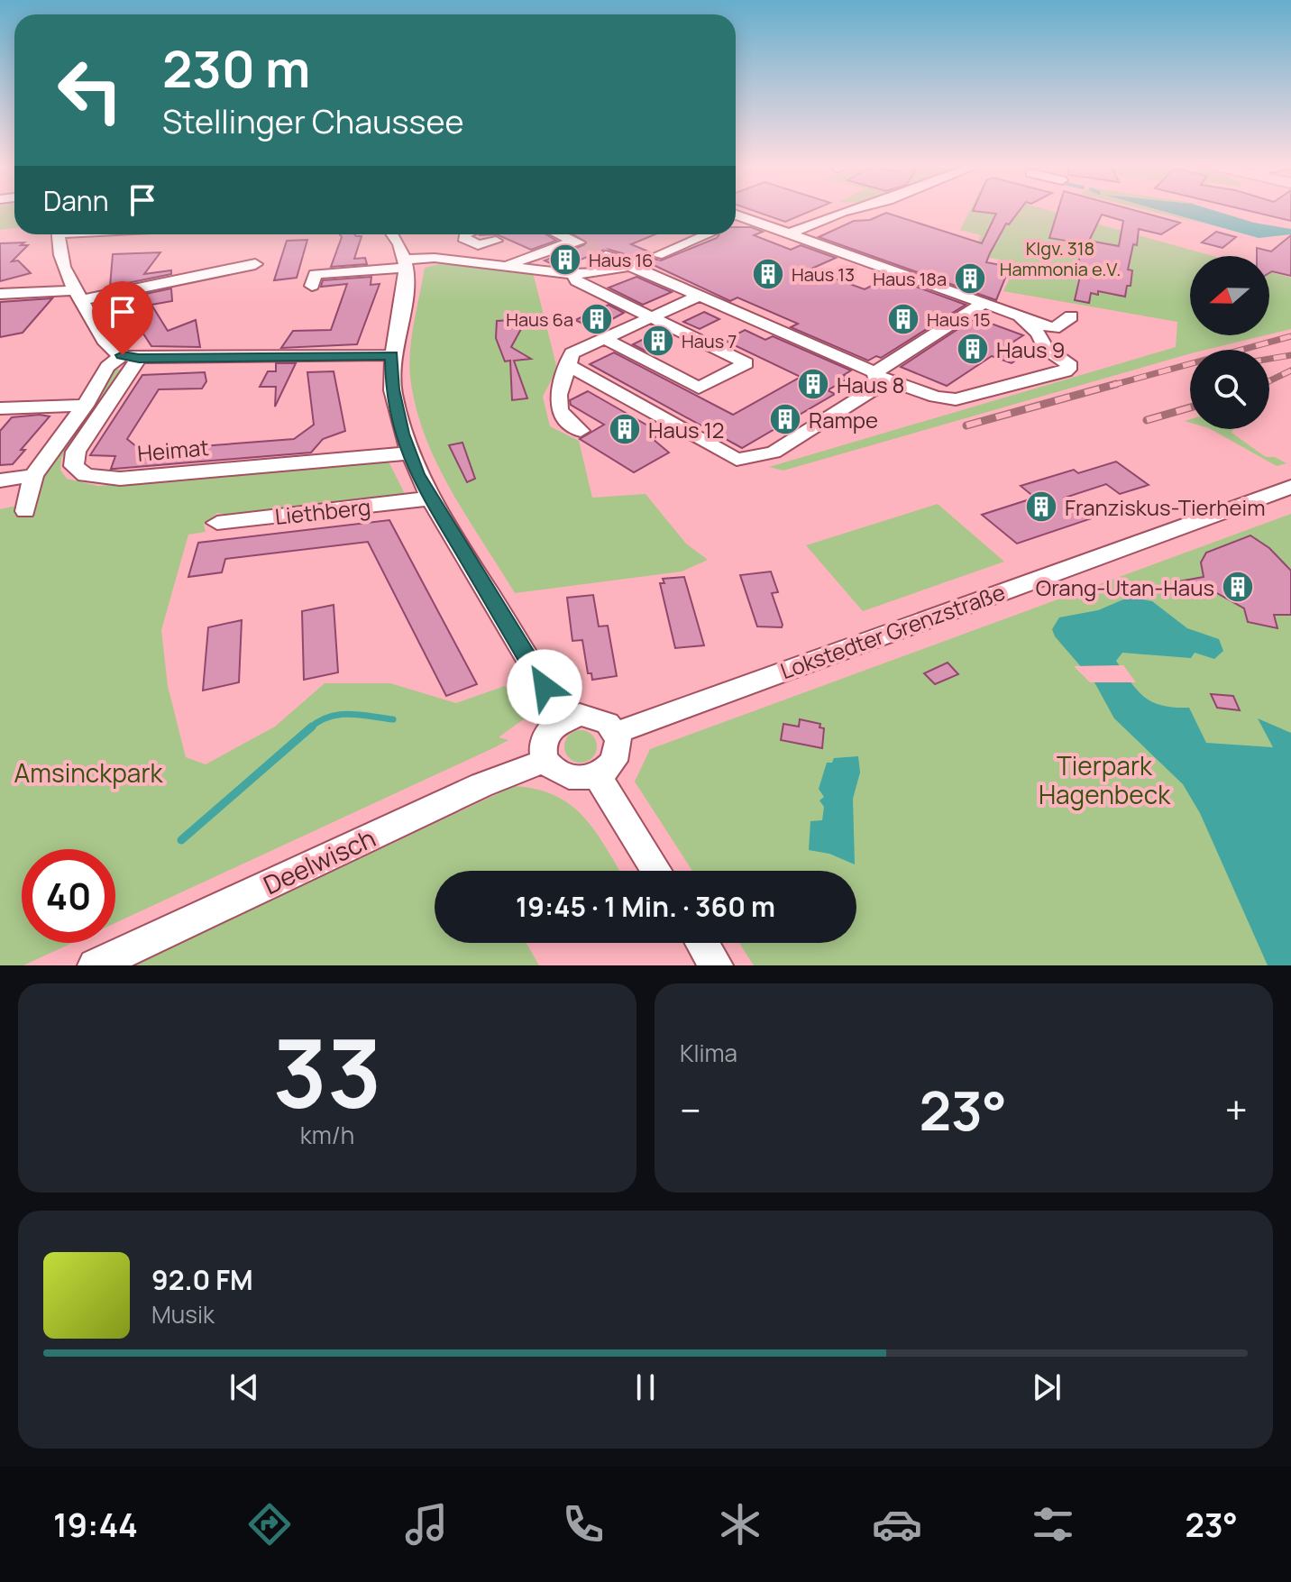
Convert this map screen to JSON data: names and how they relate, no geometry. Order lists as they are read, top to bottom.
{
  "streets": {
    "street": [
      "Heimat",
      "Liethberg",
      "Lokstedter Grenzstraße",
      "Deelwisch"
    ]
  },
  "crossings": [
    ["Lokstedter Grenzstraße", "Deelwisch"]
  ],
  "parks": ["Klgv. 318 Hammonia e.V.", "Tierpark Hagenbeck", "Amsinckpark"],
  "places": {
    "building": [
      "Haus 16",
      "Haus 13",
      "Haus 18a",
      "Haus 6a",
      "Haus 15",
      "Haus 7",
      "Haus 9",
      "Haus 8",
      "Rampe",
      "Haus 12",
      "Franziskus-Tierheim",
      "Orang-Utan-Haus"
    ]
  },
  "north": "left",
  "page": {
    "turn": ["230 m", "Stellinger Chaussee"],
    "then": "Dann",
    "limit": "40",
    "trip": "19:45 · 1 Min. · 360 m",
    "tile": [
      ["33", "km/h"],
      "Klima"
    ],
    "heat": ["−", "23°", "+"],
    "song": ["92.0 FM", "Musik"],
    "tabs": ["19:44", "23°"]
  }
}
